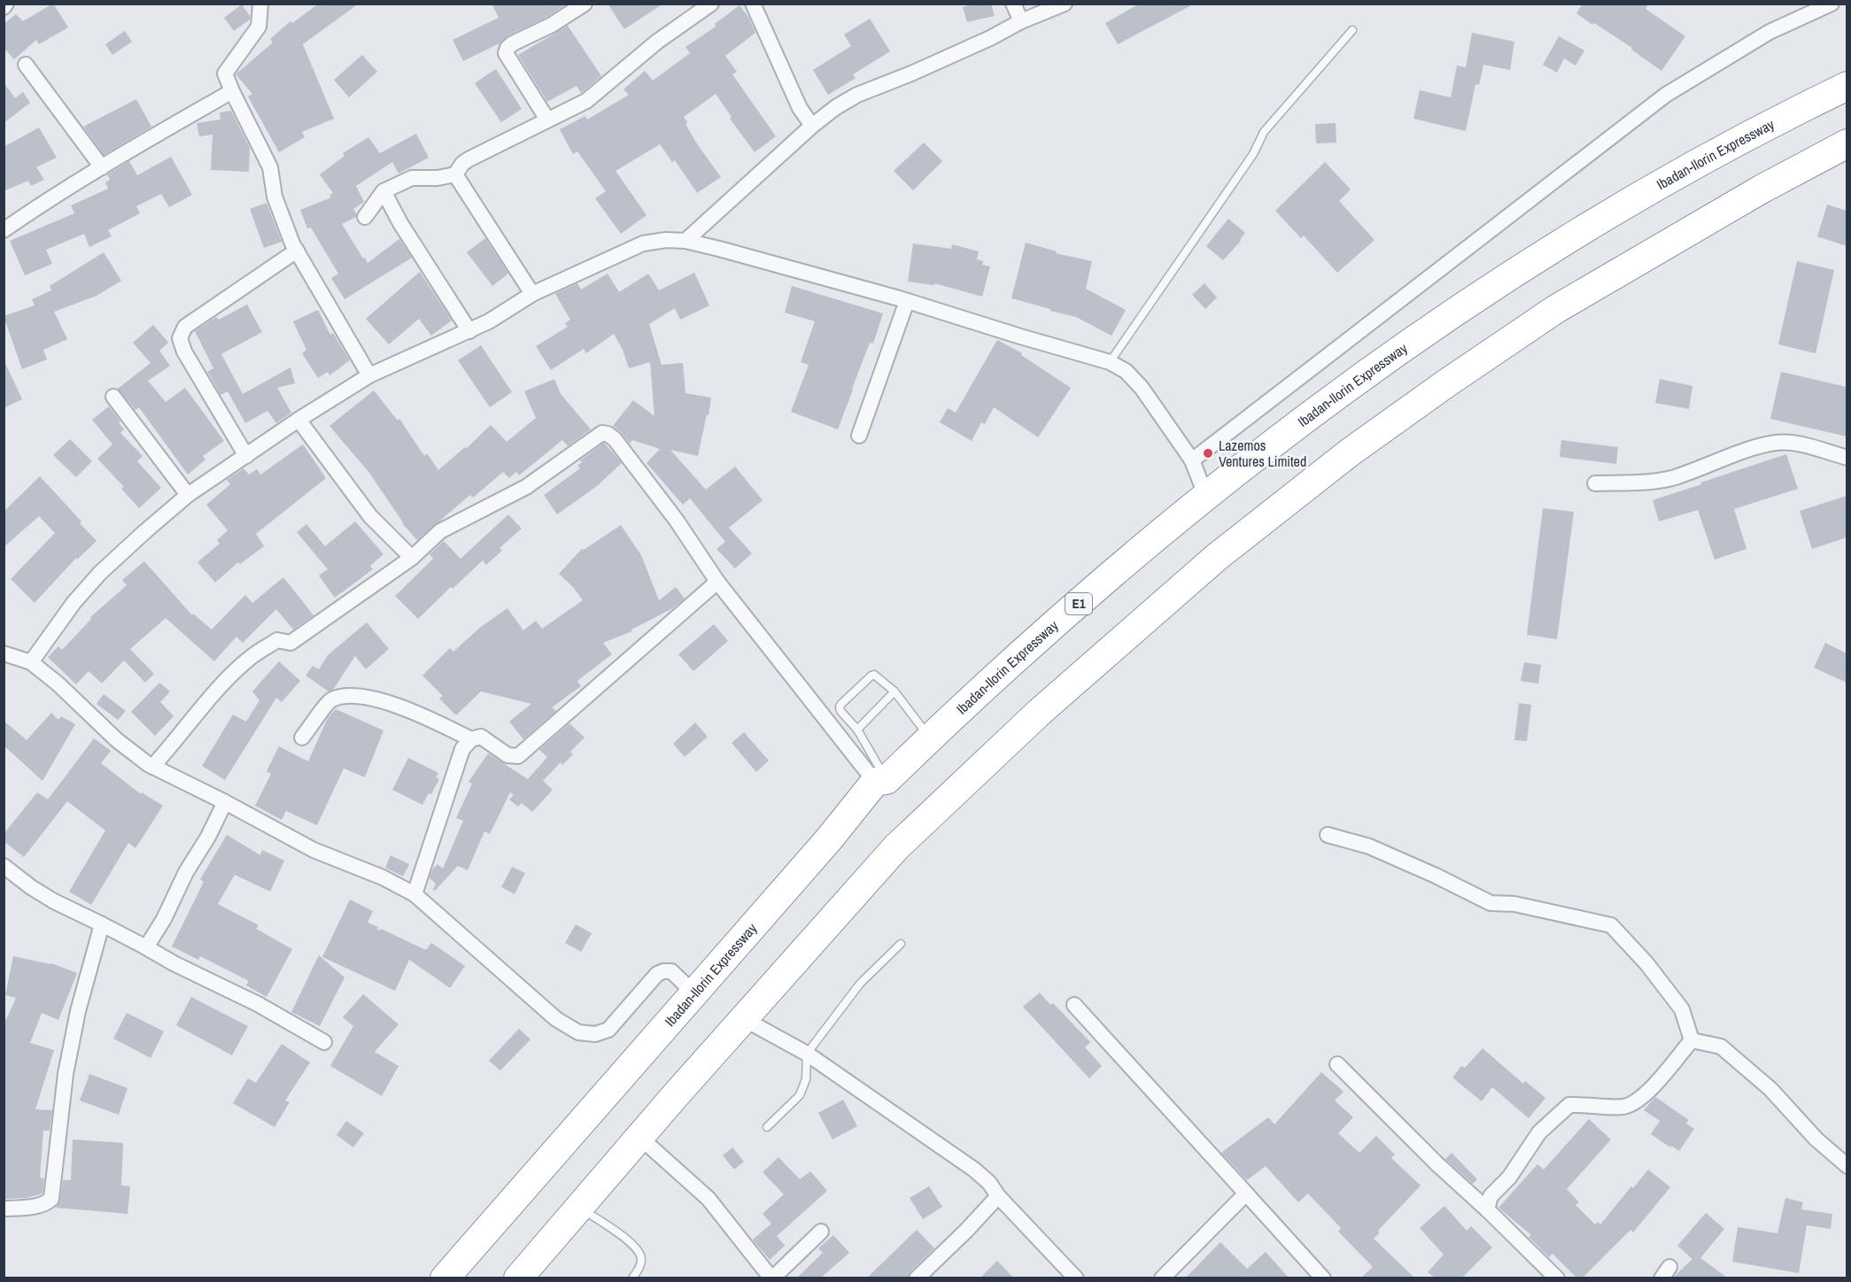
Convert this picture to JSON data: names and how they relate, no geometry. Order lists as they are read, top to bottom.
{
  "streets": {
    "highway": ["Ibadan-Ilorin Expressway", "E1"]
  },
  "places": ["Lazemos Ventures Limited"]
}
